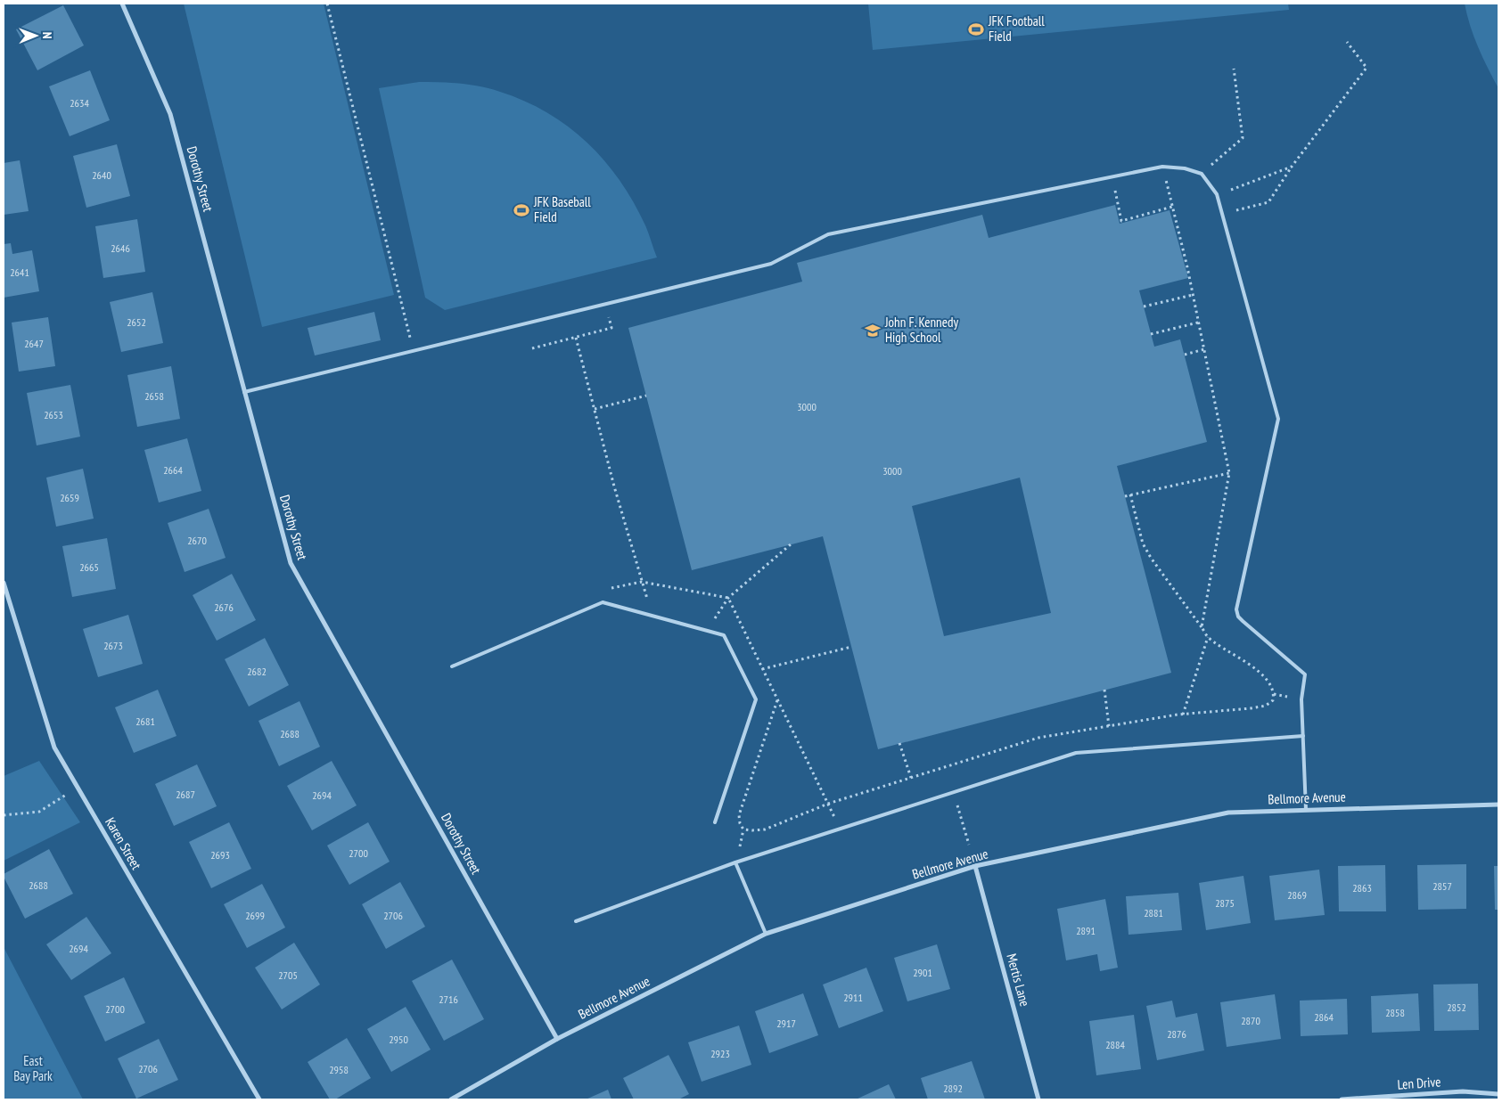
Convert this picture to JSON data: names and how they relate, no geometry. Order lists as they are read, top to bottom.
{
  "streets": {
    "street": [
      "Dorothy Street",
      "Bellmore Avenue",
      "Karen Street",
      "Mertis Lane",
      "Len Drive"
    ]
  },
  "crossings": [
    ["Dorothy Street", "Bellmore Avenue"],
    ["Bellmore Avenue", "Mertis Lane"]
  ],
  "parks": ["East Bay Park"],
  "places": {
    "sports": ["JFK Football Field", "JFK Baseball Field"],
    "school or university": ["John F. Kennedy High School"]
  },
  "house_numbers": [
    "2634",
    "2640",
    "2646",
    "2641",
    "2652",
    "2647",
    "2658",
    "3000",
    "2653",
    "2664",
    "3000",
    "2659",
    "2670",
    "2665",
    "2676",
    "2673",
    "2682",
    "2681",
    "2688",
    "2687",
    "2694",
    "2700",
    "2693",
    "2688",
    "2857",
    "2863",
    "2869",
    "2875",
    "2881",
    "2699",
    "2706",
    "2891",
    "2694",
    "2901",
    "2705",
    "2911",
    "2716",
    "2852",
    "2700",
    "2858",
    "2864",
    "2870",
    "2917",
    "2876",
    "2950",
    "2884",
    "2923",
    "2706",
    "2958",
    "2892"
  ],
  "north": "right"
}
